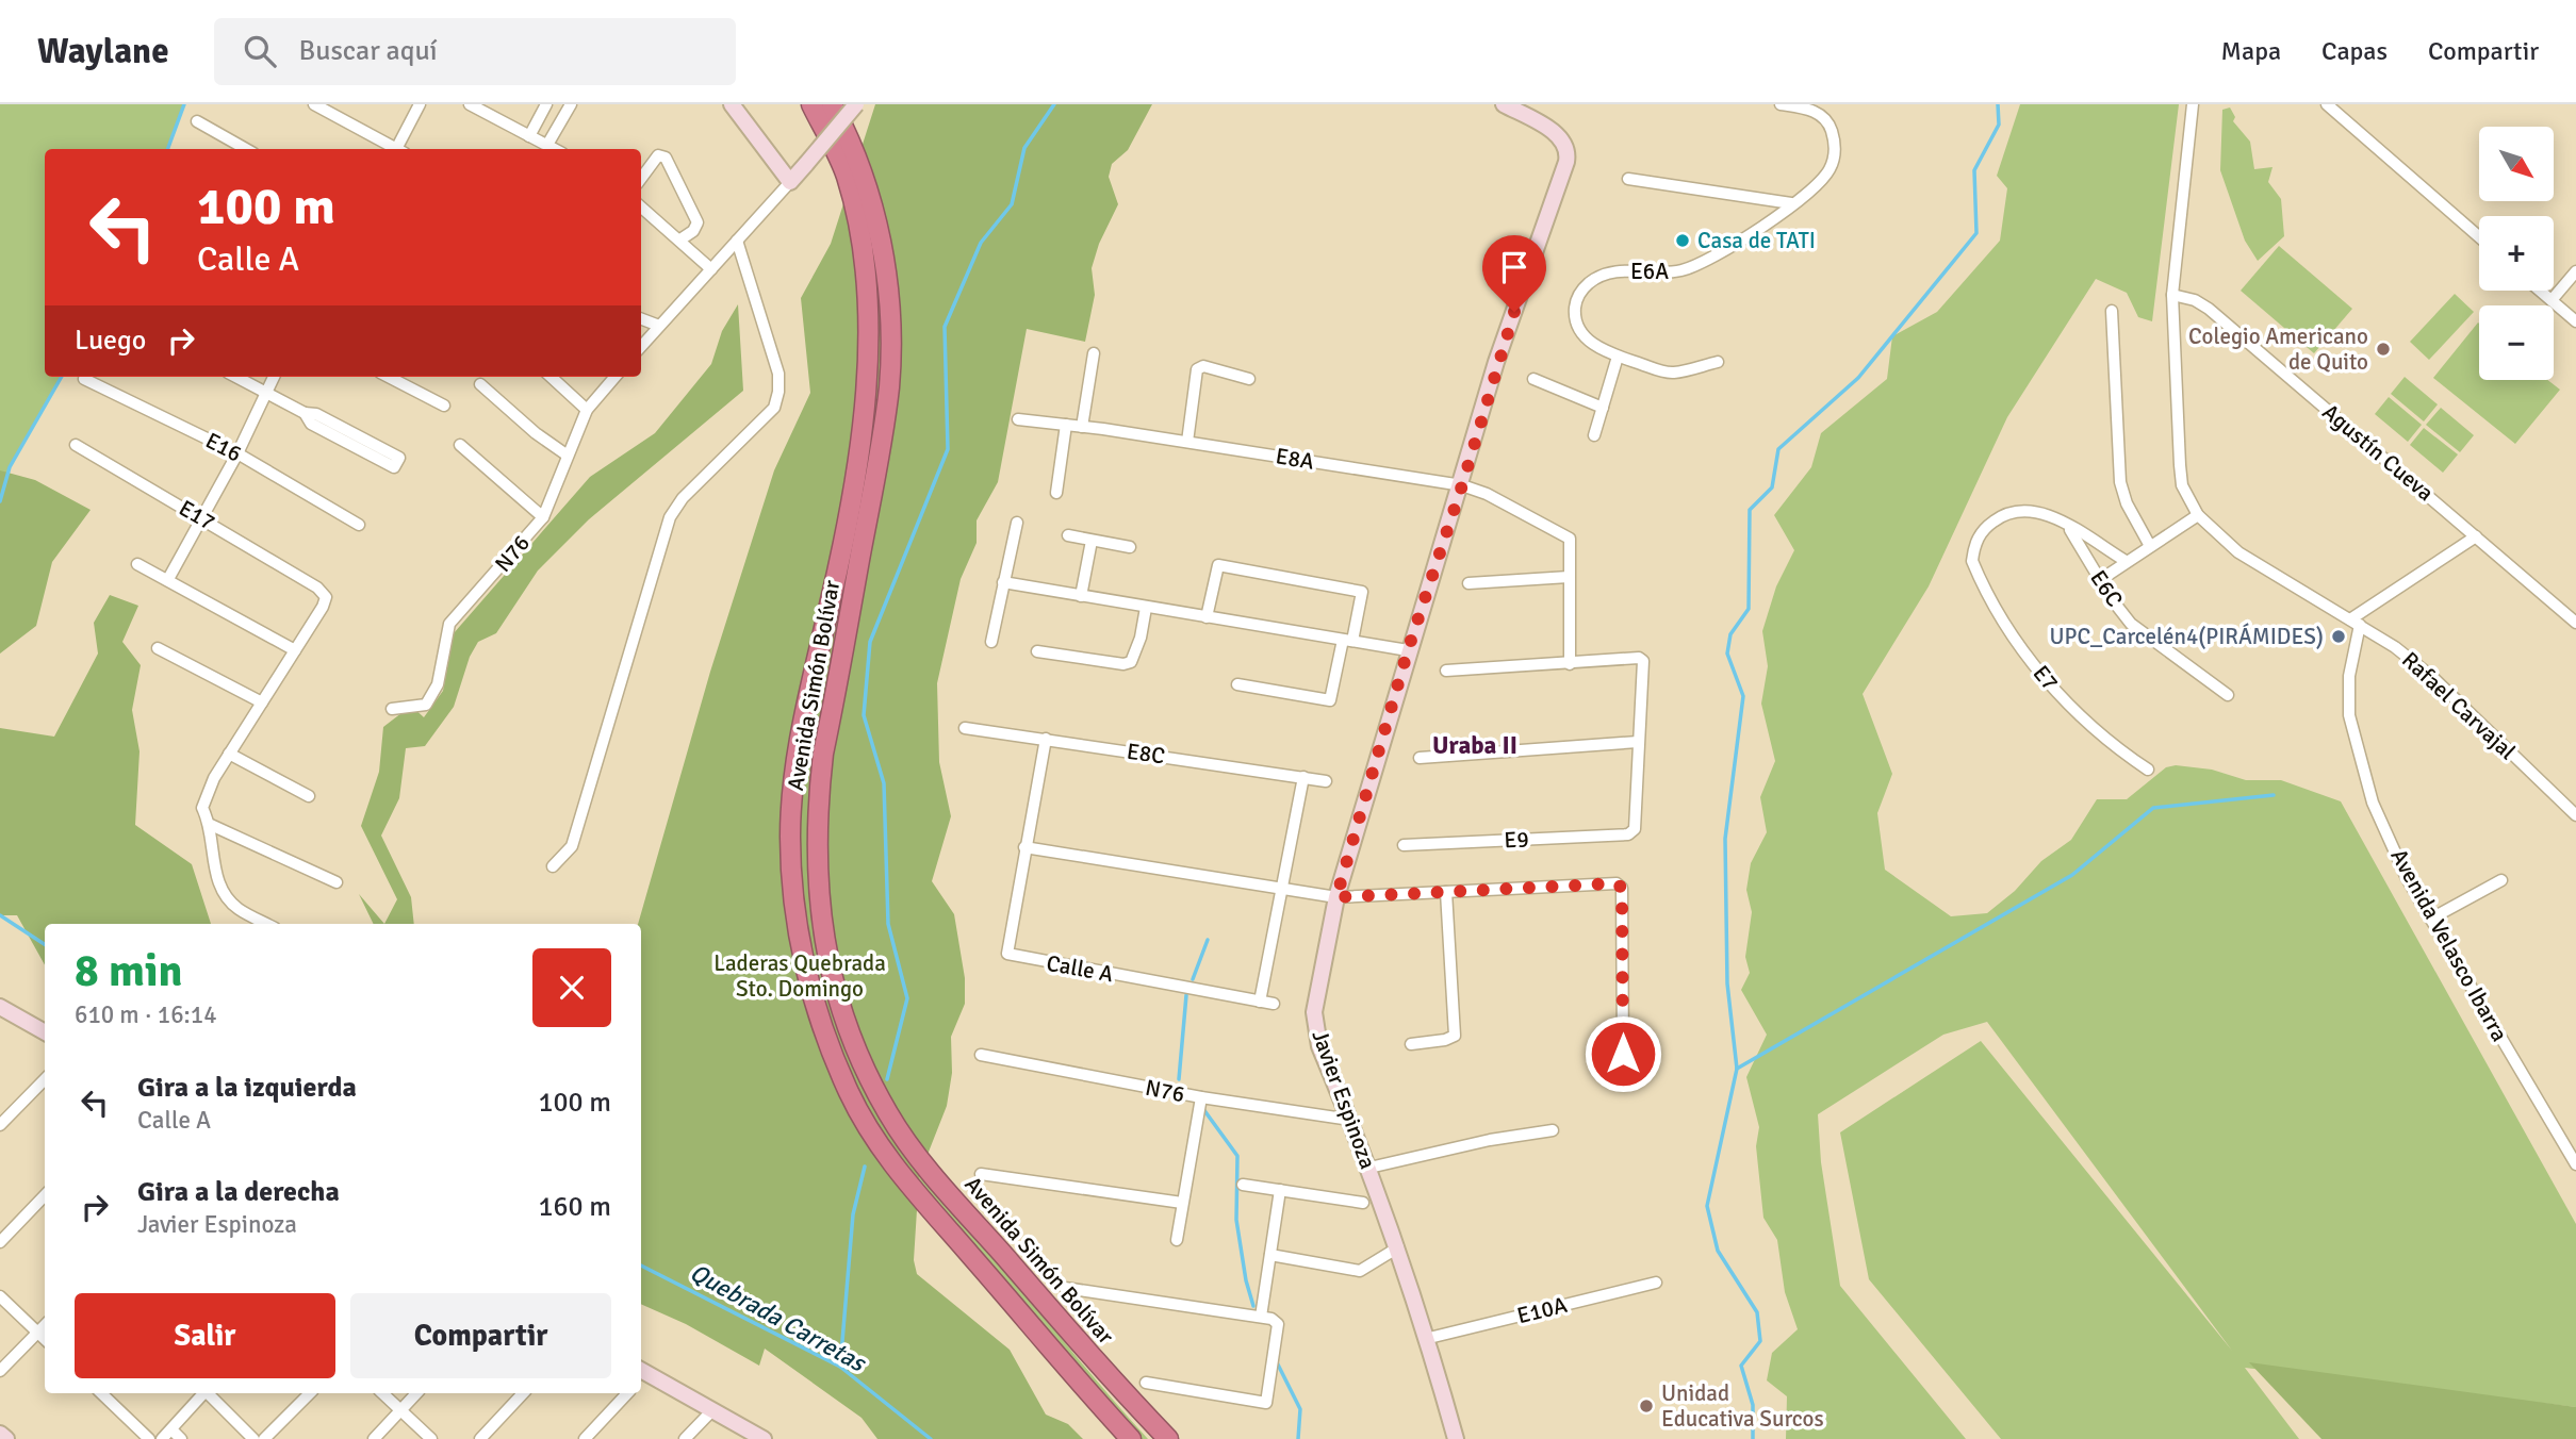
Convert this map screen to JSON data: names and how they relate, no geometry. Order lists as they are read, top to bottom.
{
  "streets": {
    "highway": ["Avenida Simón Bolívar"],
    "street": [
      "E6A",
      "E16",
      "Agustín Cueva",
      "E8A",
      "E17",
      "N76",
      "E6C",
      "E7",
      "Rafael Carvajal",
      "E8C",
      "E9",
      "Avenida Velasco Ibarra",
      "Calle A",
      "Javier Espinoza",
      "E10A"
    ]
  },
  "crossings": [
    ["Agustín Cueva", "Rafael Carvajal"],
    ["E8A", "Javier Espinoza"],
    ["N76", "Javier Espinoza"],
    ["E6C", "E7"],
    ["Rafael Carvajal", "Avenida Velasco Ibarra"],
    ["E8C", "Calle A"],
    ["Javier Espinoza", "E10A"]
  ],
  "districts": ["Uraba II"],
  "water": ["Quebrada Carretas"],
  "parks": ["Laderas Quebrada Sto. Domingo"],
  "places": [
    "Casa de TATI",
    "Colegio Americano de Quito",
    "UPC_Carcelén4(PIRÁMIDES)",
    "Unidad Educativa Surcos"
  ],
  "north": "bottom right",
  "page": {
    "header": "Waylane",
    "search": "Buscar aquí",
    "nav": ["Mapa", "Capas", "Compartir"],
    "map_buttons": ["+", "−"],
    "turn": ["100 m", "Calle A"],
    "then": "Luego",
    "heading": ["8 min", "610 m · 16:14"],
    "list": [
      {
        "name": "Gira a la izquierda",
        "note": "Calle A",
        "value": "100 m"
      },
      {
        "name": "Gira a la derecha",
        "note": "Javier Espinoza",
        "value": "160 m"
      }
    ],
    "buttons": ["Salir", "Compartir"]
  }
}
